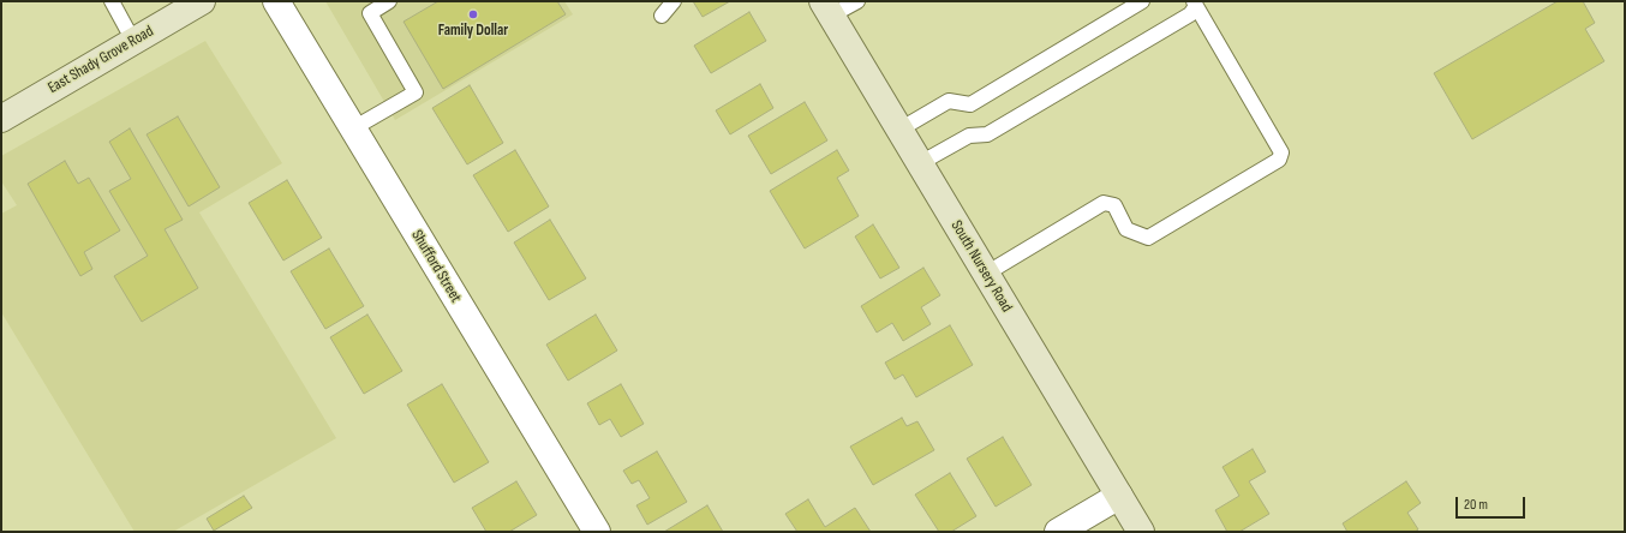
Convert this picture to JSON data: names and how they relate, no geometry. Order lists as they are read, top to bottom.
{
  "streets": {
    "street": ["East Shady Grove Road", "Shufford Street", "South Nursery Road"]
  },
  "places": ["Family Dollar"],
  "scale_bar": "20 m"
}
